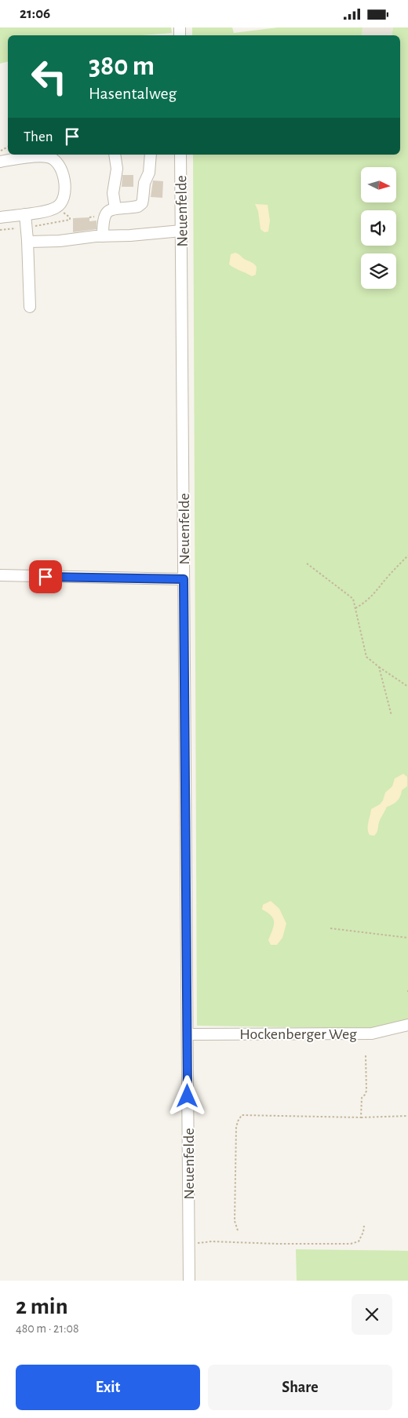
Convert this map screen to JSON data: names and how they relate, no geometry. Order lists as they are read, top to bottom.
{
  "streets": {
    "street": ["Neuenfelde", "Hockenberger Weg"]
  },
  "crossings": [
    ["Neuenfelde", "Hockenberger Weg"]
  ],
  "north": "right",
  "page": {
    "status": "21:06",
    "turn": ["380 m", "Hasentalweg"],
    "then": "Then",
    "heading": ["2 min", "480 m · 21:08"],
    "buttons": ["Exit", "Share"]
  }
}
